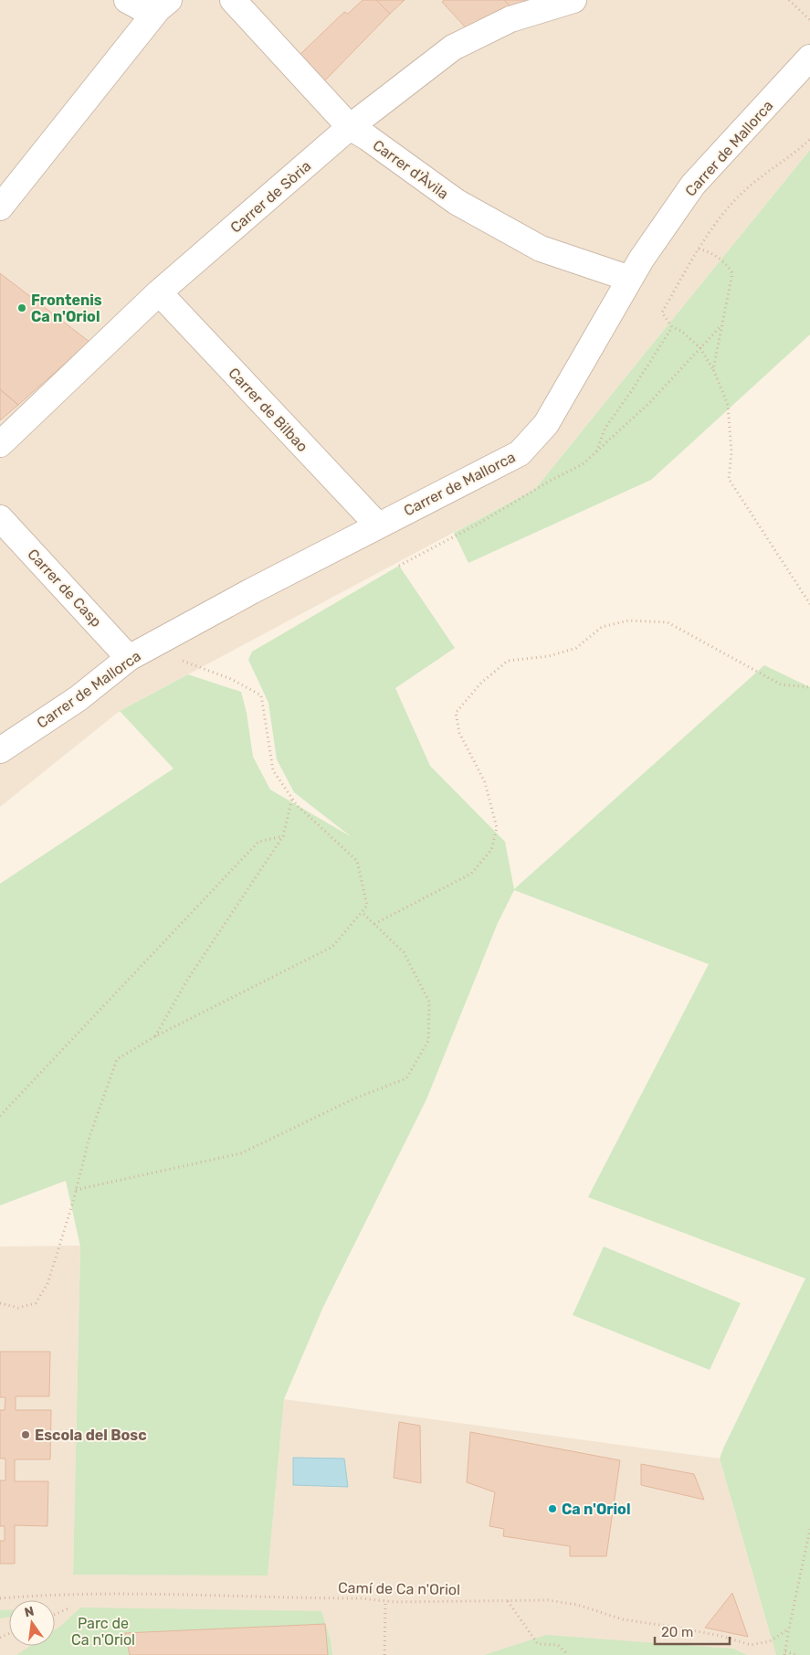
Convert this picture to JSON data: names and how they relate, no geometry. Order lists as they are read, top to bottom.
{
  "streets": {
    "street": [
      "Carrer de Mallorca",
      "Carrer d'Àvila",
      "Carrer de Sòria",
      "Carrer de Bilbao",
      "Carrer de Casp"
    ],
    "path": ["Camí de Ca n'Oriol"]
  },
  "crossings": [
    ["Carrer de Mallorca", "Carrer d'Àvila"],
    ["Carrer de Mallorca", "Carrer de Bilbao"],
    ["Carrer de Mallorca", "Carrer de Casp"],
    ["Carrer d'Àvila", "Carrer de Sòria"],
    ["Carrer de Sòria", "Carrer de Bilbao"]
  ],
  "parks": ["Parc de Ca n'Oriol"],
  "places": ["Frontenis Ca n'Oriol", "Escola del Bosc", "Ca n'Oriol"],
  "scale_bar": "20 m",
  "north": "top"
}
